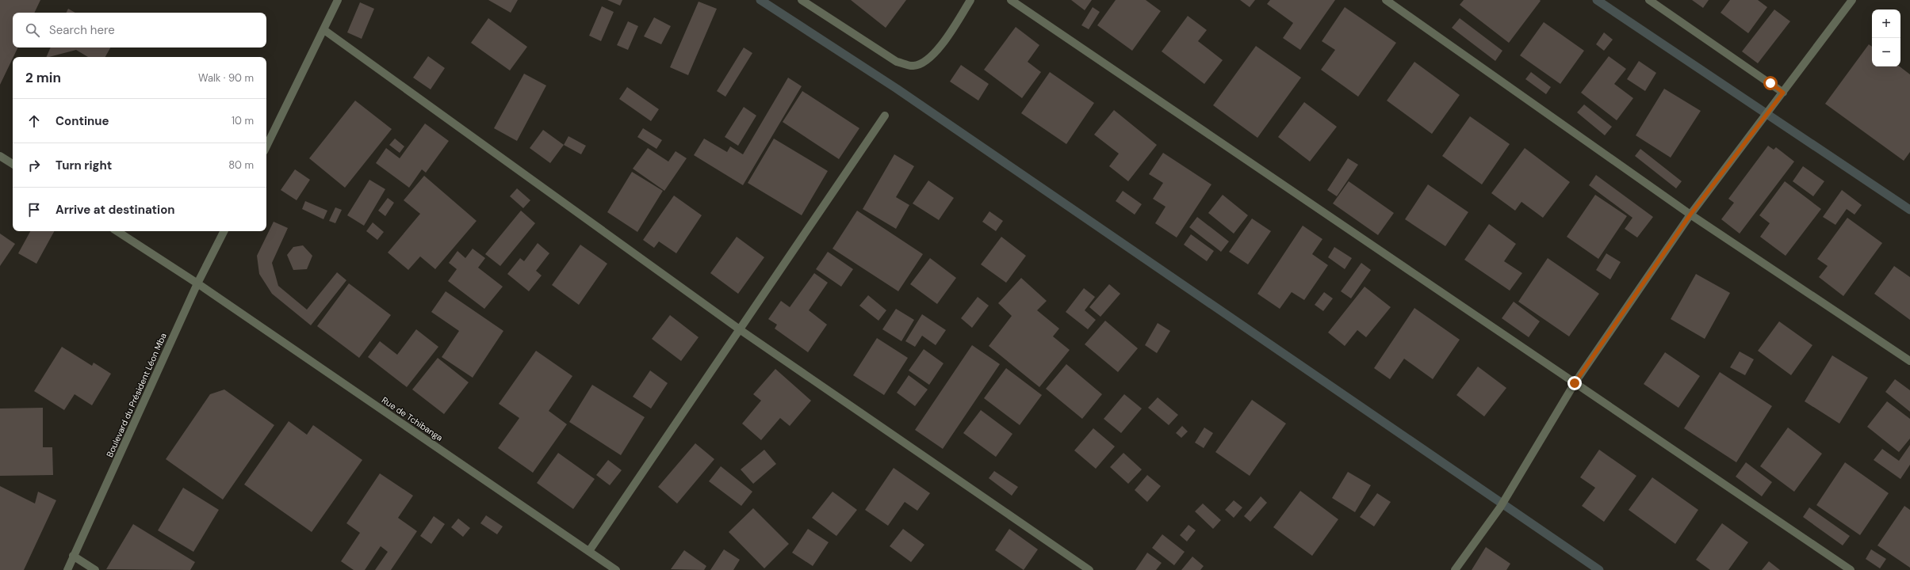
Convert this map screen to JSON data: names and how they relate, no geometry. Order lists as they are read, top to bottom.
{
  "streets": {
    "street": ["Boulevard du Président Léon Mba", "Rue de Tchibanga"]
  },
  "crossings": [
    ["Boulevard du Président Léon Mba", "Rue de Tchibanga"]
  ],
  "page": {
    "map_buttons": ["+", "−"],
    "search": "Search here",
    "heading": ["2 min", "Walk · 90 m"],
    "list": [
      ["Continue", "10 m"],
      ["Turn right", "80 m"],
      "Arrive at destination"
    ]
  }
}
